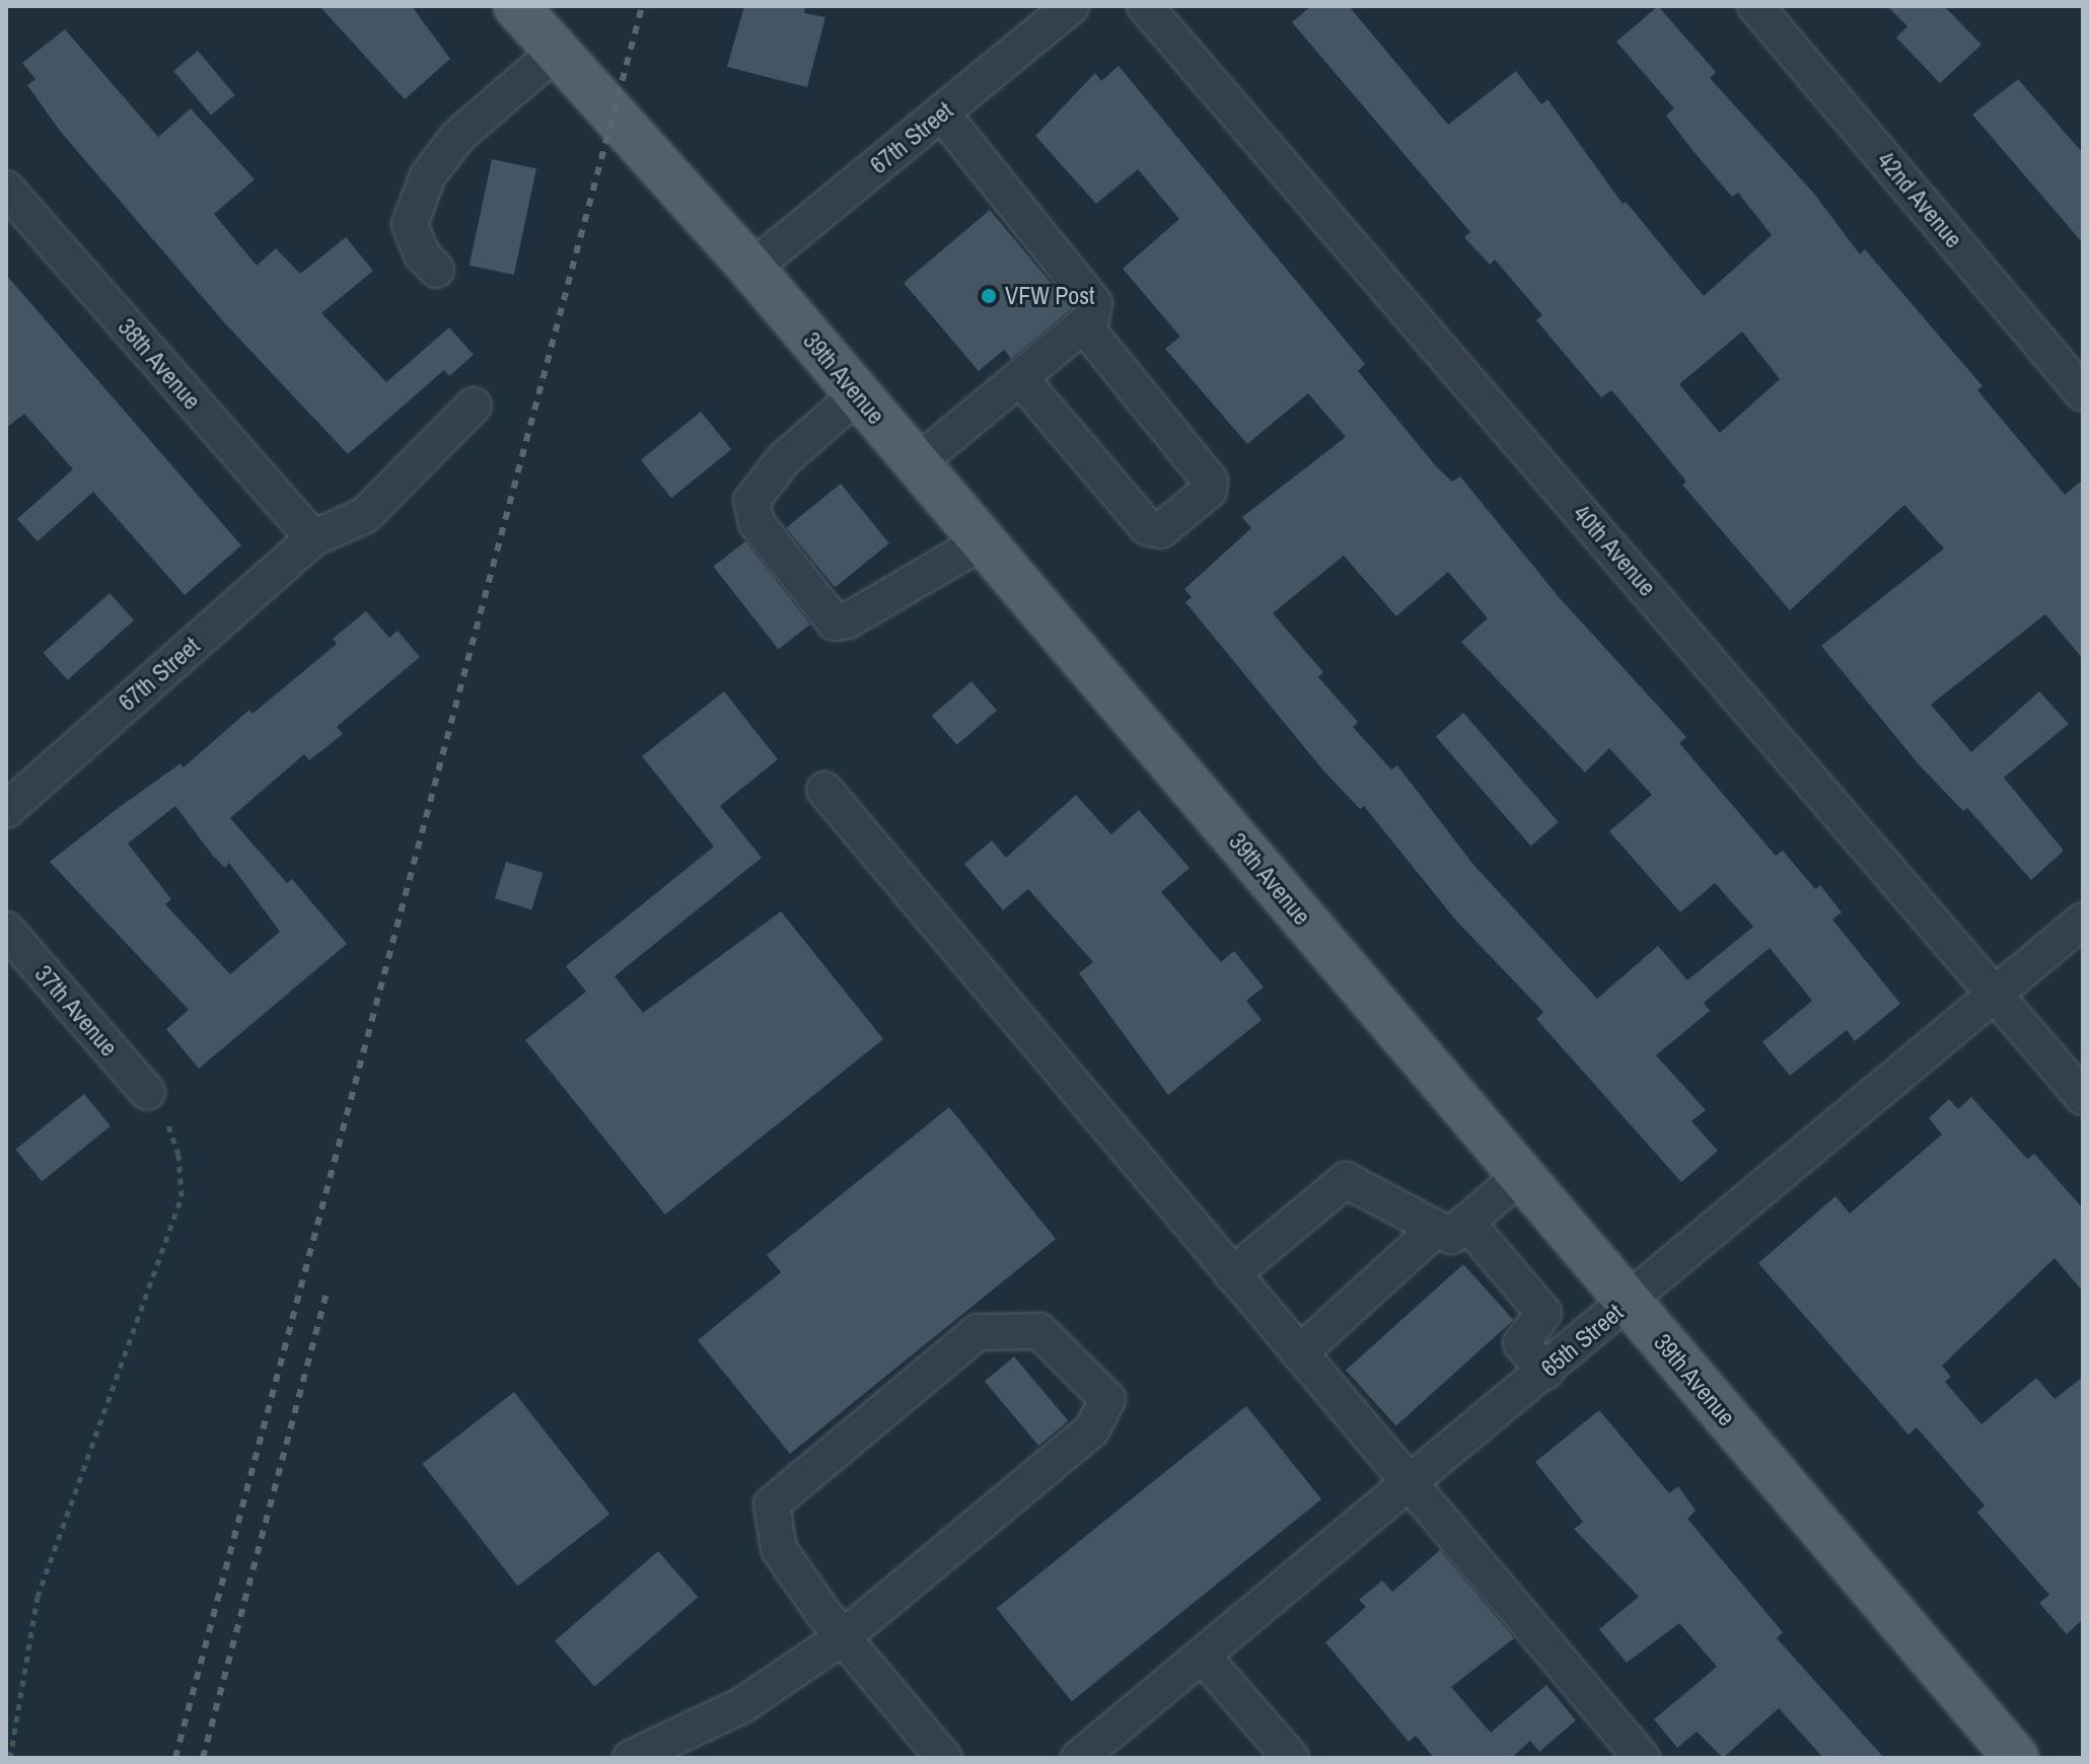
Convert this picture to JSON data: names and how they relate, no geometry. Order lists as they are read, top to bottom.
{
  "streets": {
    "main road": ["39th Avenue"],
    "street": [
      "67th Street",
      "42nd Avenue",
      "38th Avenue",
      "40th Avenue",
      "37th Avenue",
      "65th Street"
    ]
  },
  "crossings": [
    ["67th Street", "38th Avenue"],
    ["67th Street", "39th Avenue"],
    ["39th Avenue", "65th Street"],
    ["40th Avenue", "65th Street"]
  ],
  "places": ["VFW Post"]
}
